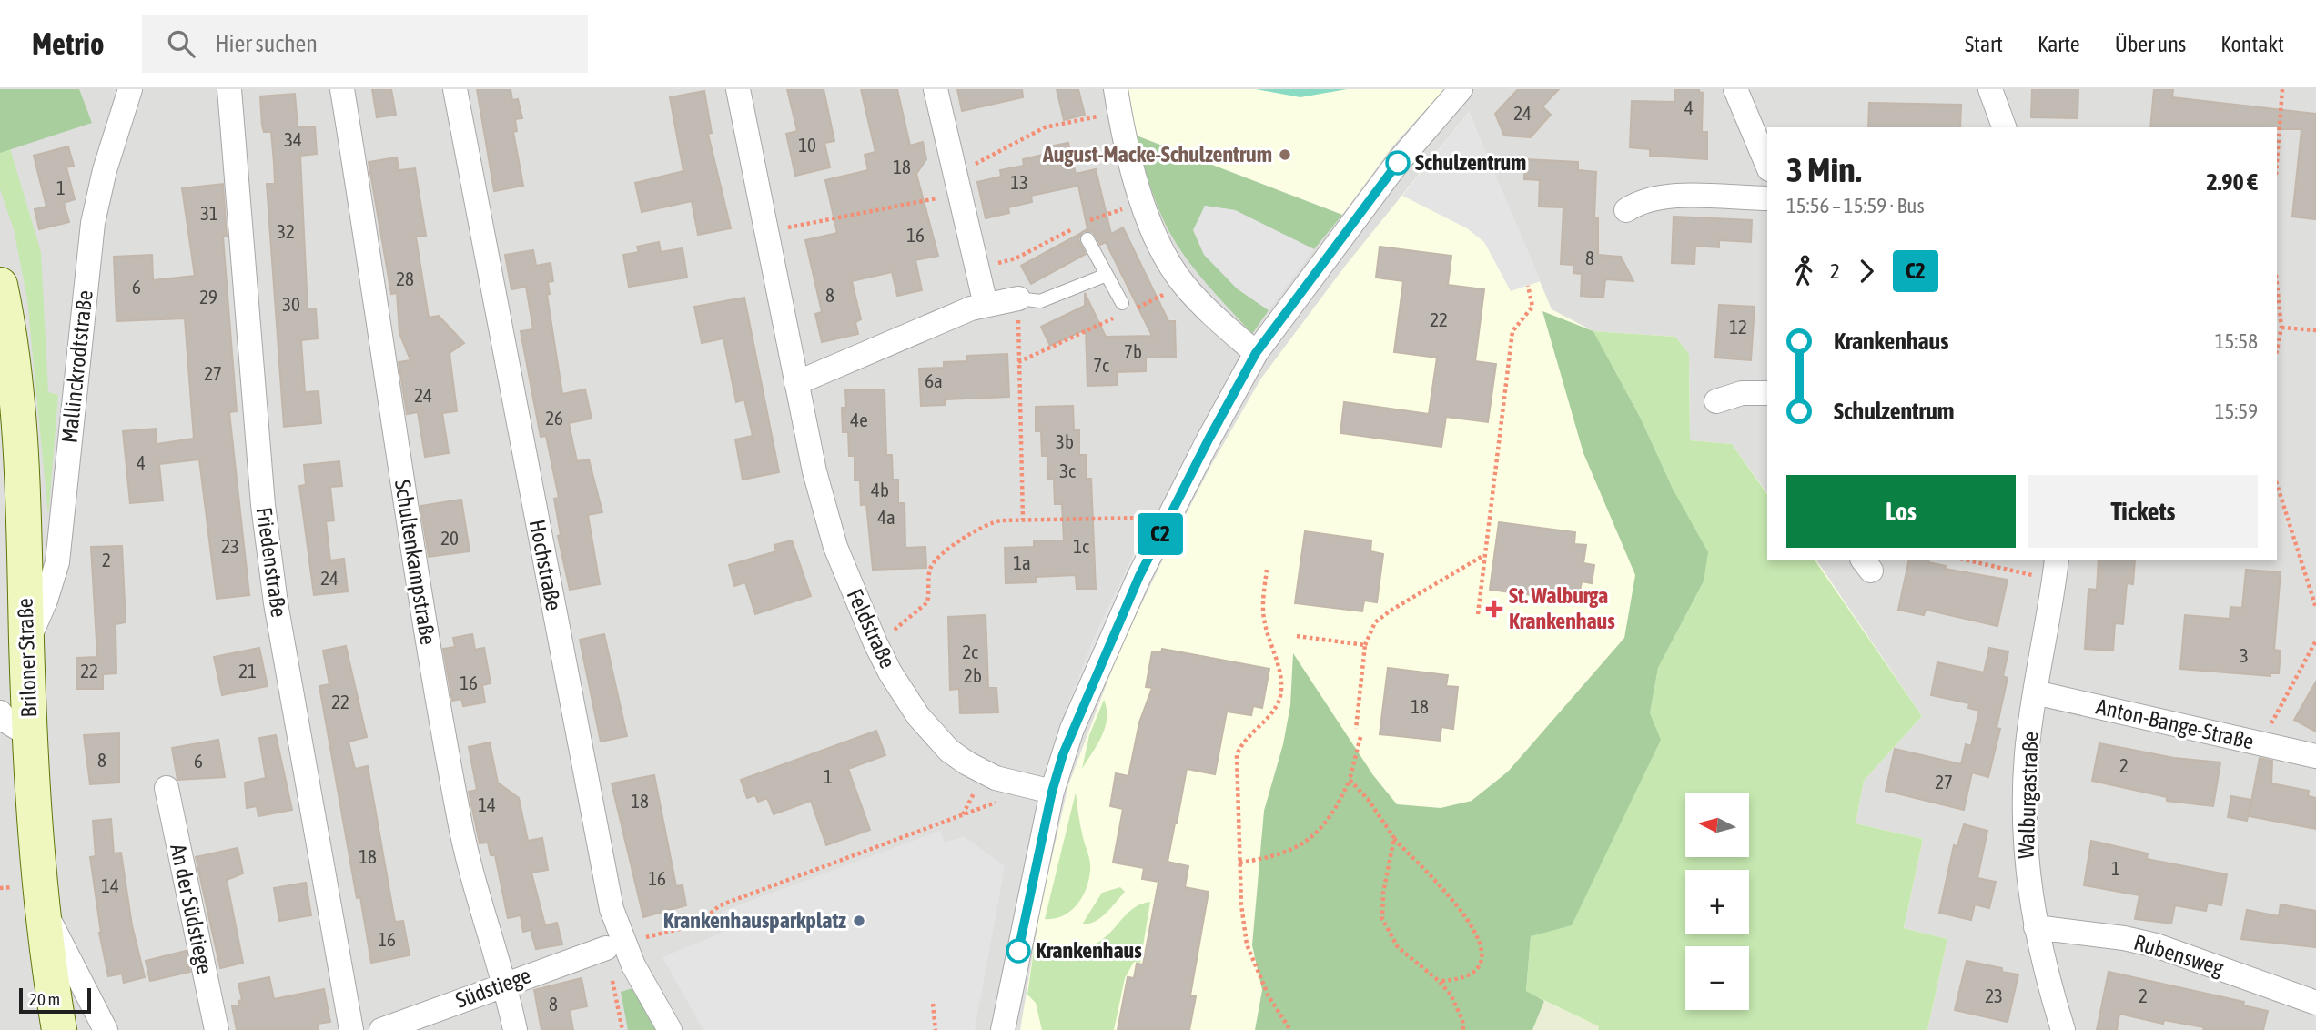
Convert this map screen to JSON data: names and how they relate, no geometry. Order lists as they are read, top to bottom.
{
  "streets": {
    "main road": ["Briloner Straße"],
    "street": [
      "Mallinckrodtstraße",
      "Friedenstraße",
      "Schultenkampstraße",
      "Hochstraße",
      "Feldstraße",
      "Anton-Bange-Straße",
      "Walburgastraße",
      "An der Südstiege",
      "Rubensweg",
      "Südstiege"
    ]
  },
  "crossings": [
    ["Mallinckrodtstraße", "Briloner Straße"],
    ["Schultenkampstraße", "Südstiege"],
    ["Hochstraße", "Südstiege"],
    ["Anton-Bange-Straße", "Walburgastraße"],
    ["Walburgastraße", "Rubensweg"]
  ],
  "places": {
    "other": [
      "August-Macke-Schulzentrum",
      "Schulzentrum",
      "Krankenhausparkplatz",
      "Krankenhaus"
    ],
    "health": ["St. Walburga Krankenhaus"]
  },
  "lines": ["bus line C2"],
  "house_numbers": [
    "4",
    "24",
    "34",
    "10",
    "18",
    "13",
    "1",
    "31",
    "32",
    "16",
    "8",
    "28",
    "6",
    "8",
    "29",
    "30",
    "22",
    "12",
    "7b",
    "7c",
    "27",
    "6a",
    "24",
    "26",
    "4e",
    "3b",
    "4",
    "3c",
    "4b",
    "4a",
    "20",
    "23",
    "1c",
    "2",
    "1a",
    "24",
    "2c",
    "3",
    "22",
    "21",
    "2b",
    "16",
    "22",
    "18",
    "8",
    "6",
    "2",
    "1",
    "27",
    "18",
    "14",
    "18",
    "1",
    "16",
    "14",
    "16",
    "23",
    "2",
    "8"
  ],
  "scale_bar": "20 m",
  "north": "left",
  "page": {
    "header": "Metrio",
    "search": "Hier suchen",
    "nav": [
      "Start",
      "Karte",
      "Über uns",
      "Kontakt"
    ],
    "on_map": "C2",
    "heading": ["3 Min.", "15:56 – 15:59 · Bus", "2.90 €"],
    "legs": ["2", "C2"],
    "list": [
      {
        "name": "Krankenhaus",
        "value": "15:58"
      },
      {
        "name": "Schulzentrum",
        "value": "15:59"
      }
    ],
    "buttons": ["Los", "Tickets"],
    "map_buttons": ["+", "−"],
    "scale": "20 m"
  }
}
